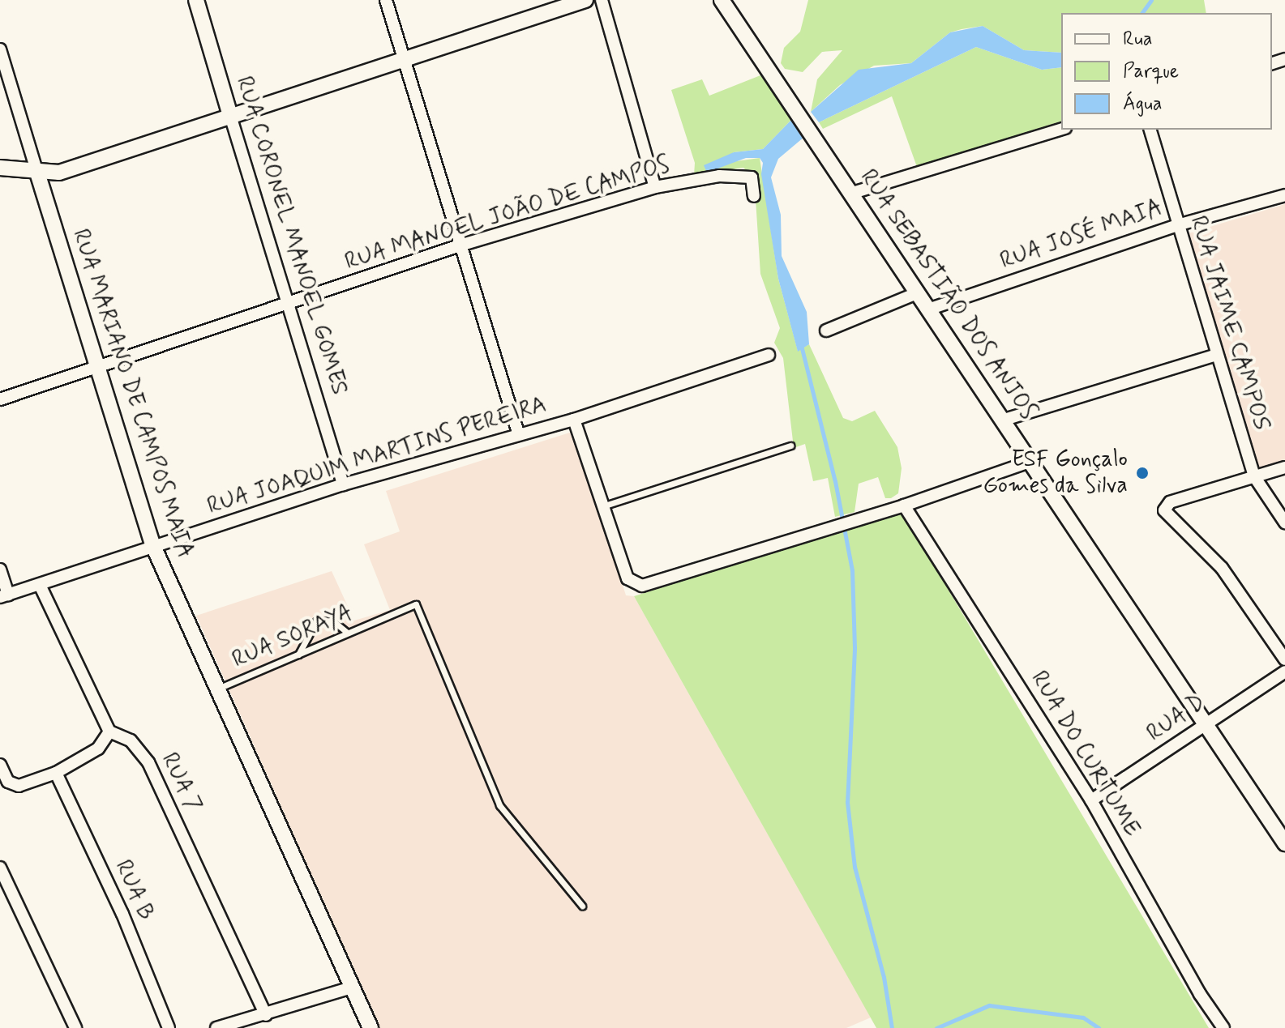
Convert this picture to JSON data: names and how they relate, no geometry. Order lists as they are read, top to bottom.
{
  "streets": {
    "street": [
      "RUA MANOEL JOÃO DE CAMPOS",
      "RUA JOSÉ MAIA",
      "RUA CORONEL MANOEL GOMES",
      "RUA SEBASTIÃO DOS ANJOS",
      "RUA JAIME CAMPOS",
      "RUA MARIANO DE CAMPOS MAIA",
      "RUA JOAQUIM MARTINS PEREIRA",
      "RUA D",
      "RUA DO CURTUME",
      "RUA 7",
      "RUA B"
    ],
    "lane": ["RUA SORAYA"]
  },
  "crossings": [
    ["RUA MANOEL JOÃO DE CAMPOS", "RUA CORONEL MANOEL GOMES"],
    ["RUA MANOEL JOÃO DE CAMPOS", "RUA MARIANO DE CAMPOS MAIA"],
    ["RUA JOSÉ MAIA", "RUA SEBASTIÃO DOS ANJOS"],
    ["RUA JOSÉ MAIA", "RUA JAIME CAMPOS"],
    ["RUA CORONEL MANOEL GOMES", "RUA JOAQUIM MARTINS PEREIRA"],
    ["RUA SEBASTIÃO DOS ANJOS", "RUA JOAQUIM MARTINS PEREIRA"],
    ["RUA SEBASTIÃO DOS ANJOS", "RUA D"],
    ["RUA MARIANO DE CAMPOS MAIA", "RUA JOAQUIM MARTINS PEREIRA"],
    ["RUA MARIANO DE CAMPOS MAIA", "RUA SORAYA"],
    ["RUA JOAQUIM MARTINS PEREIRA", "RUA DO CURTUME"],
    ["RUA D", "RUA DO CURTUME"]
  ],
  "places": ["ESF Gonçalo Gomes da Silva"],
  "legend": ["Rua", "Parque", "Água"]
}
